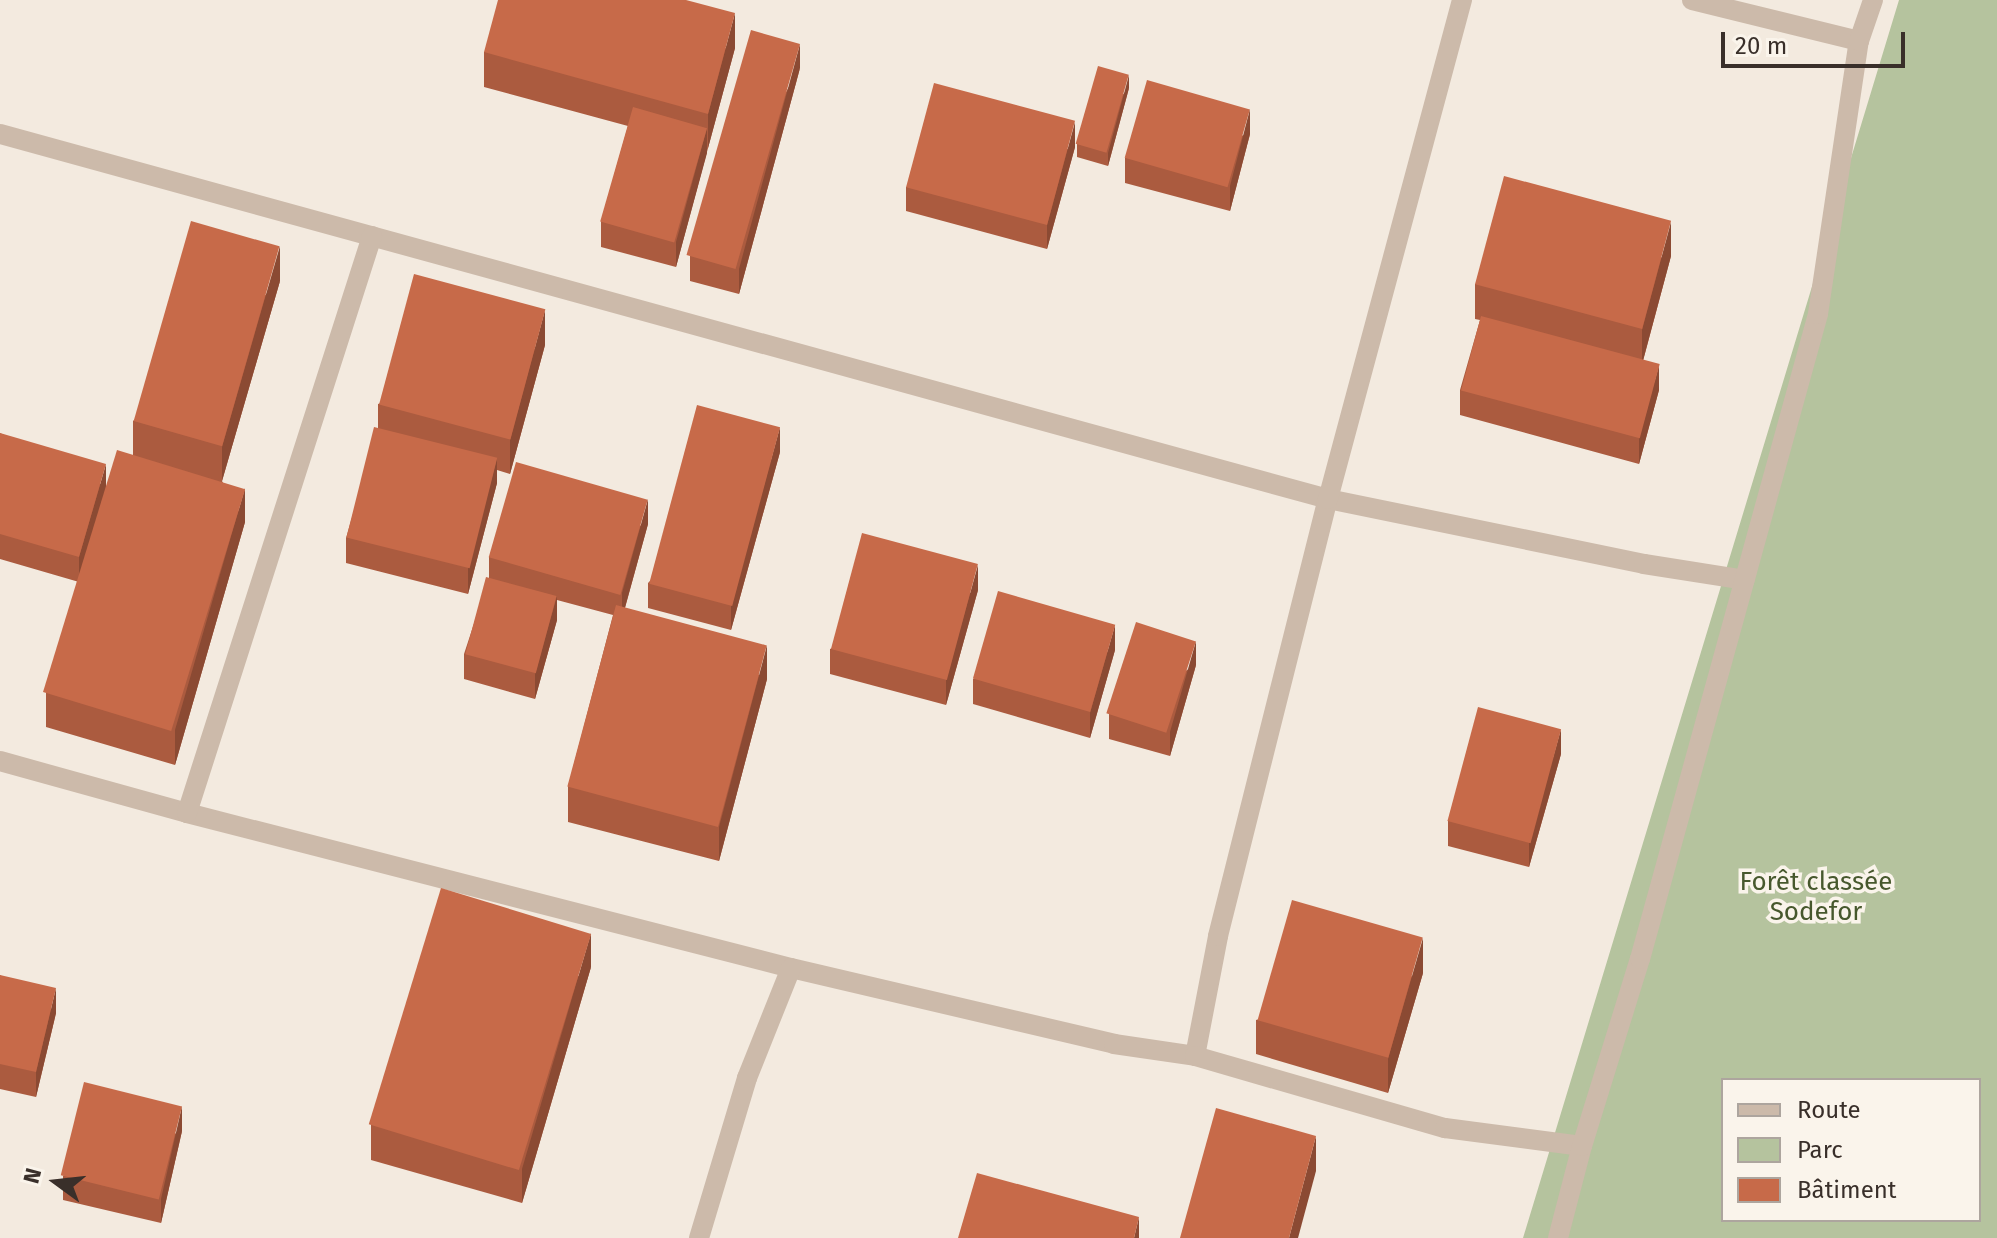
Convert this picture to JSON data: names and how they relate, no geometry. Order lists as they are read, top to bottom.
{
  "parks": ["Forêt classée Sodefor"],
  "legend": ["Route", "Parc", "Bâtiment"],
  "scale_bar": "20 m",
  "north": "left"
}
